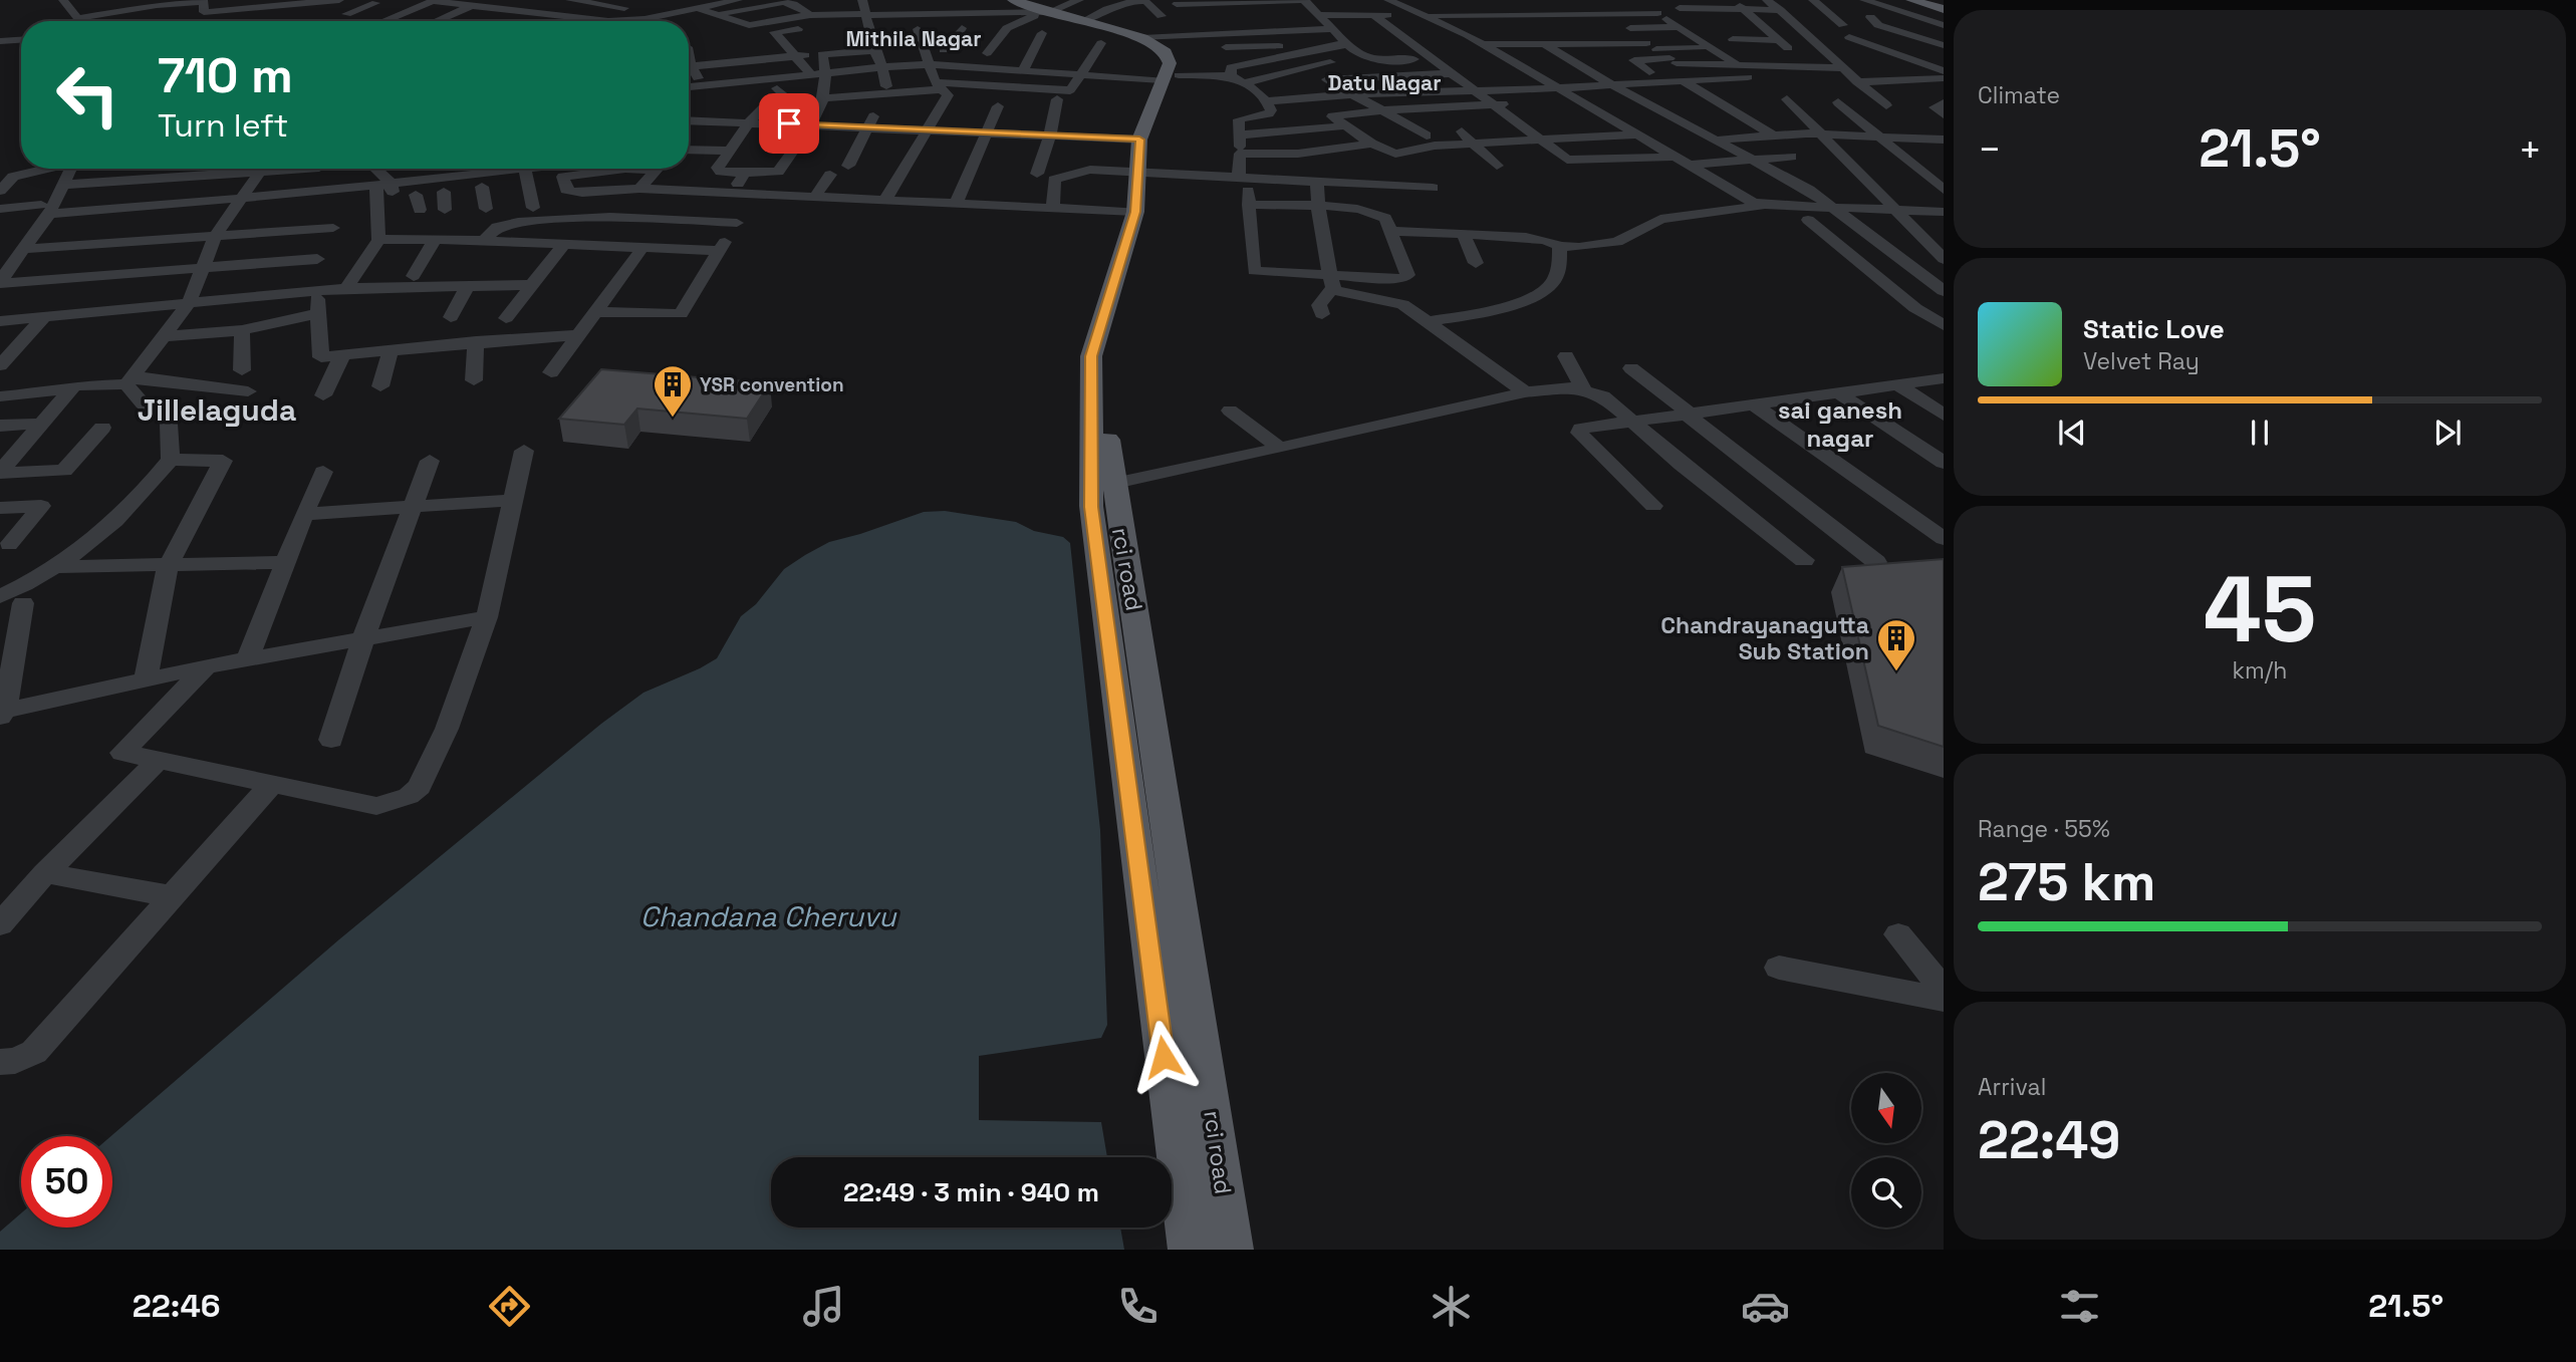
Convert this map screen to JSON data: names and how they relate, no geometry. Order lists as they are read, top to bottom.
{
  "streets": {
    "main road": ["rci road"]
  },
  "districts": [
    "Mithila Nagar",
    "Datu Nagar",
    "Jillelaguda",
    "sai ganesh nagar"
  ],
  "water": ["Chandana Cheruvu"],
  "places": {
    "building": ["YSR convention", "Chandrayanagutta Sub Station"]
  },
  "north": "bottom",
  "page": {
    "tile": [
      "Climate",
      ["45", "km/h"],
      ["Range · 55%", "275 km"],
      ["Arrival", "22:49"]
    ],
    "turn": ["710 m", "Turn left"],
    "heat": ["−", "21.5°", "+"],
    "song": ["Static Love", "Velvet Ray"],
    "limit": "50",
    "trip": "22:49 · 3 min · 940 m",
    "tabs": ["22:46", "21.5°"]
  }
}
